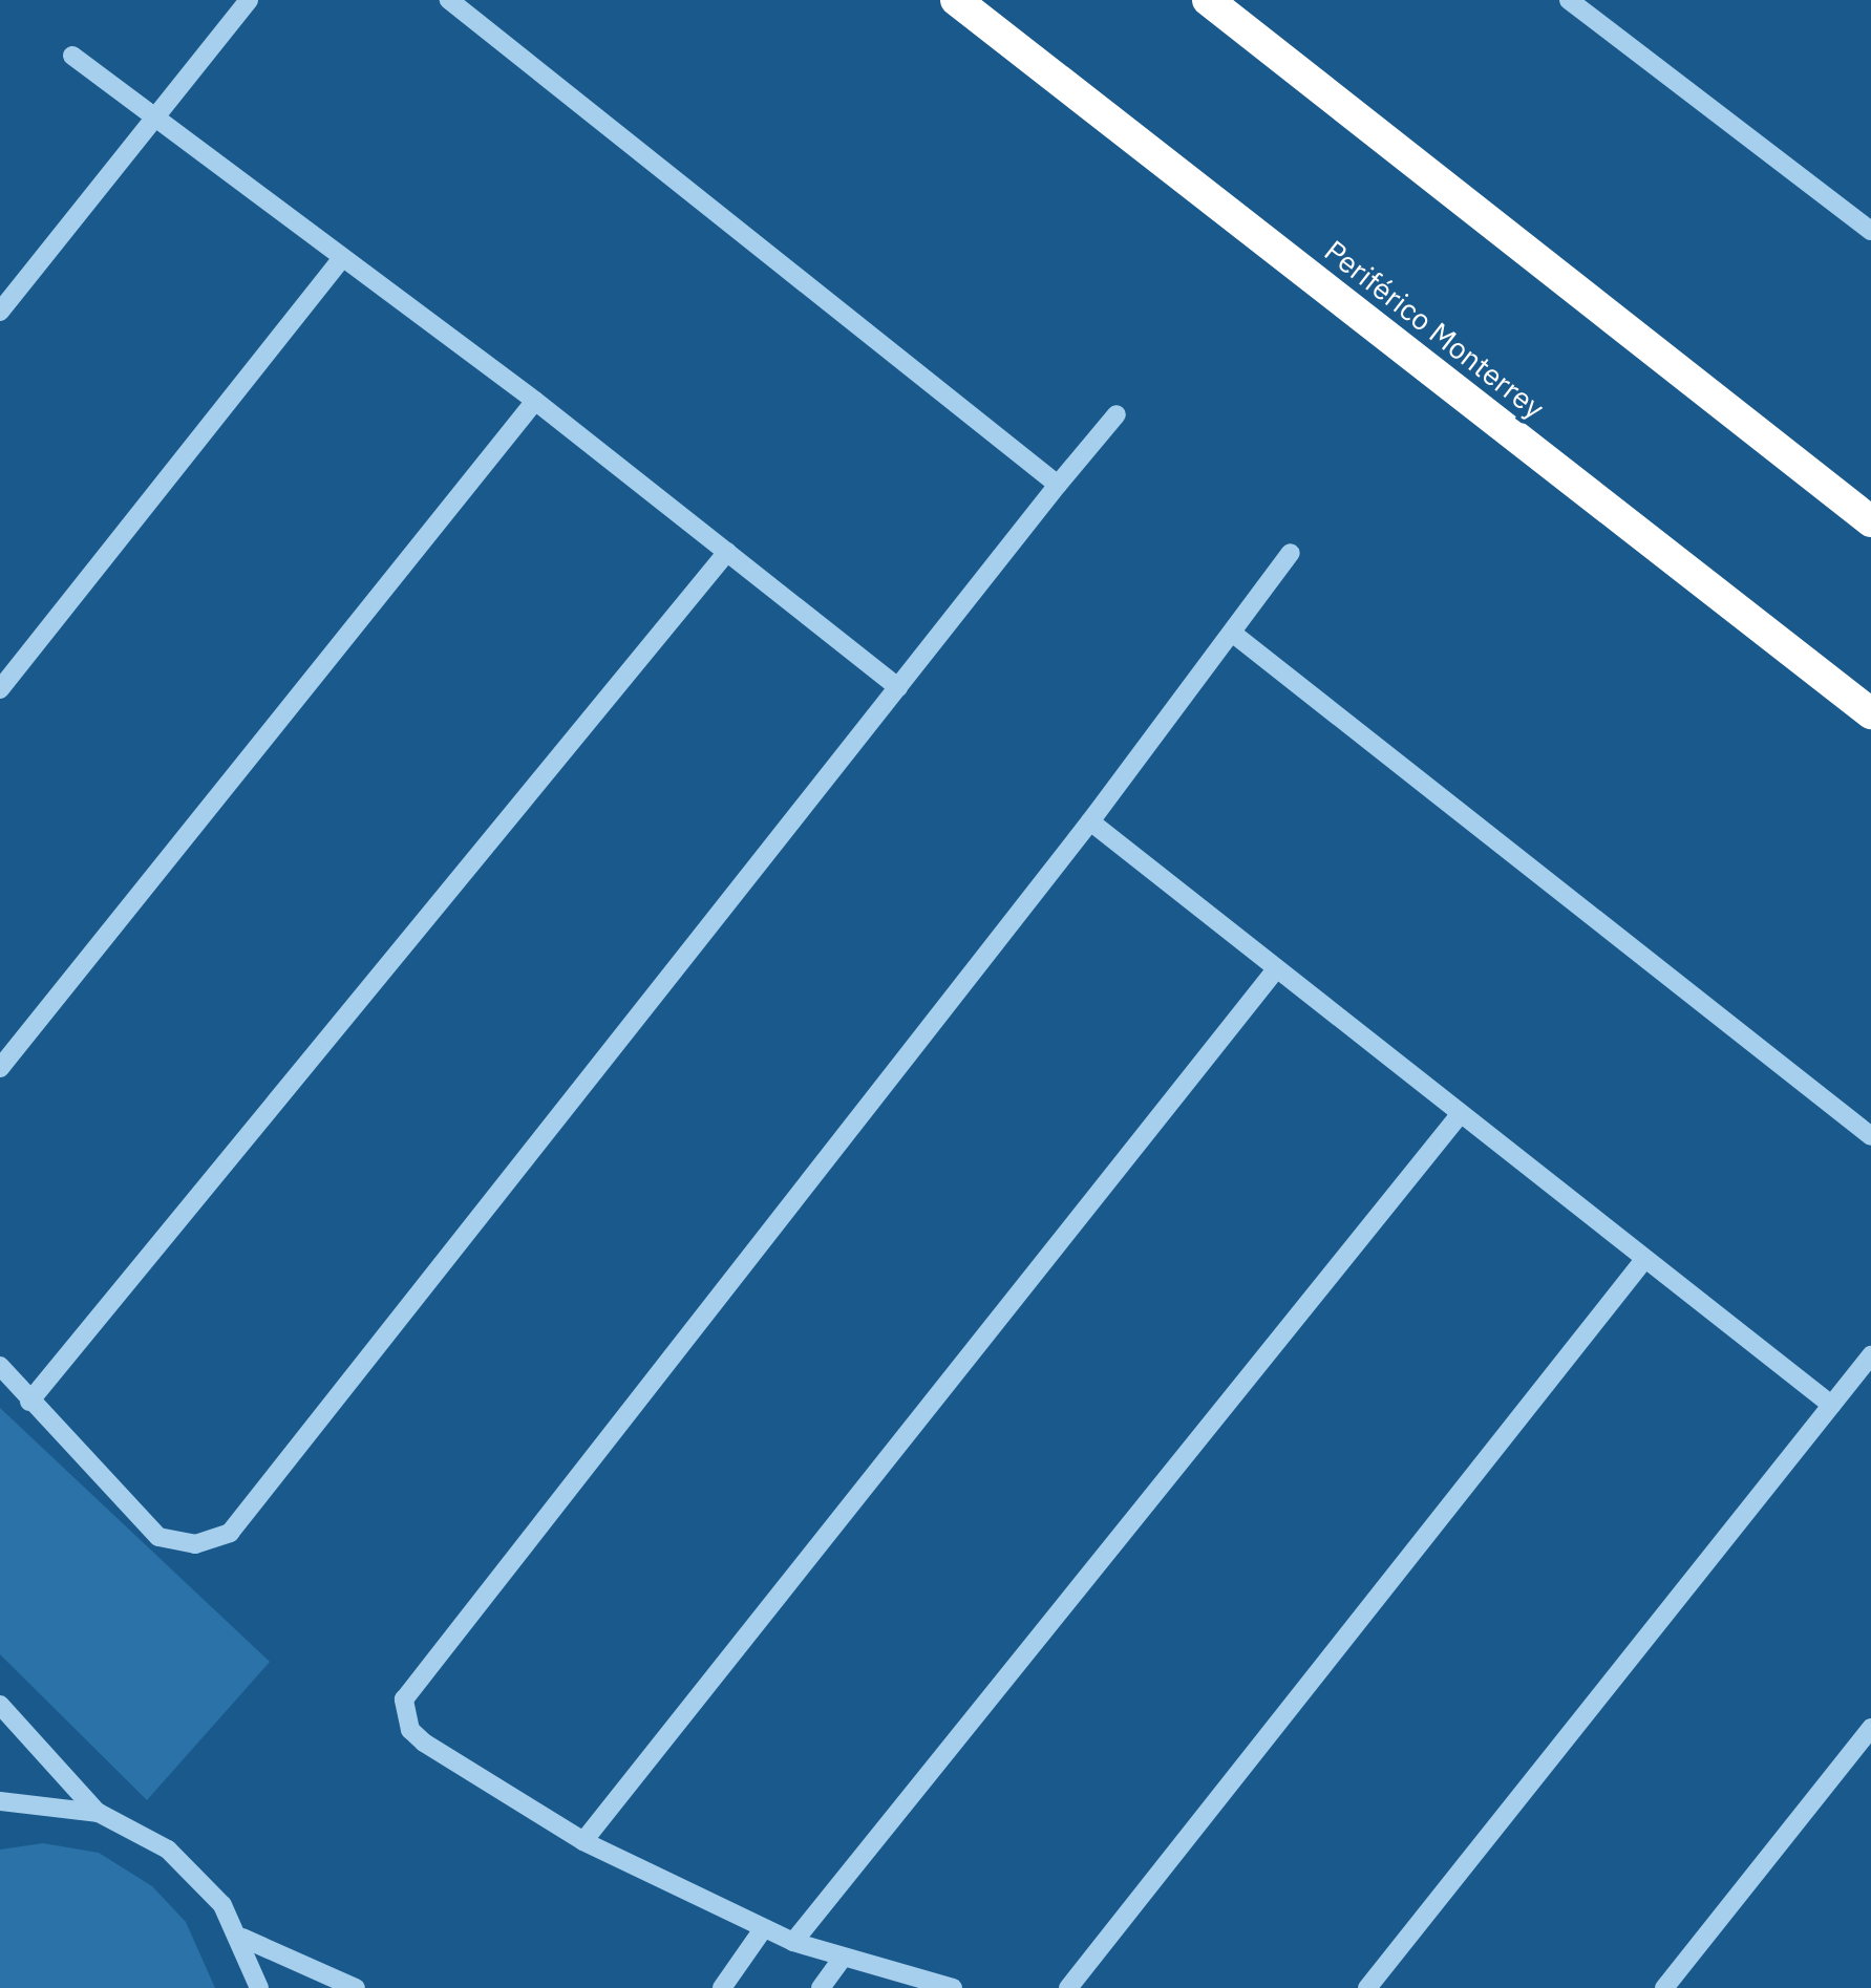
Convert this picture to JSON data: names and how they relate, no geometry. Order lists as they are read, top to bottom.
{
  "streets": {
    "highway": ["Periférico Monterrey"]
  }
}
